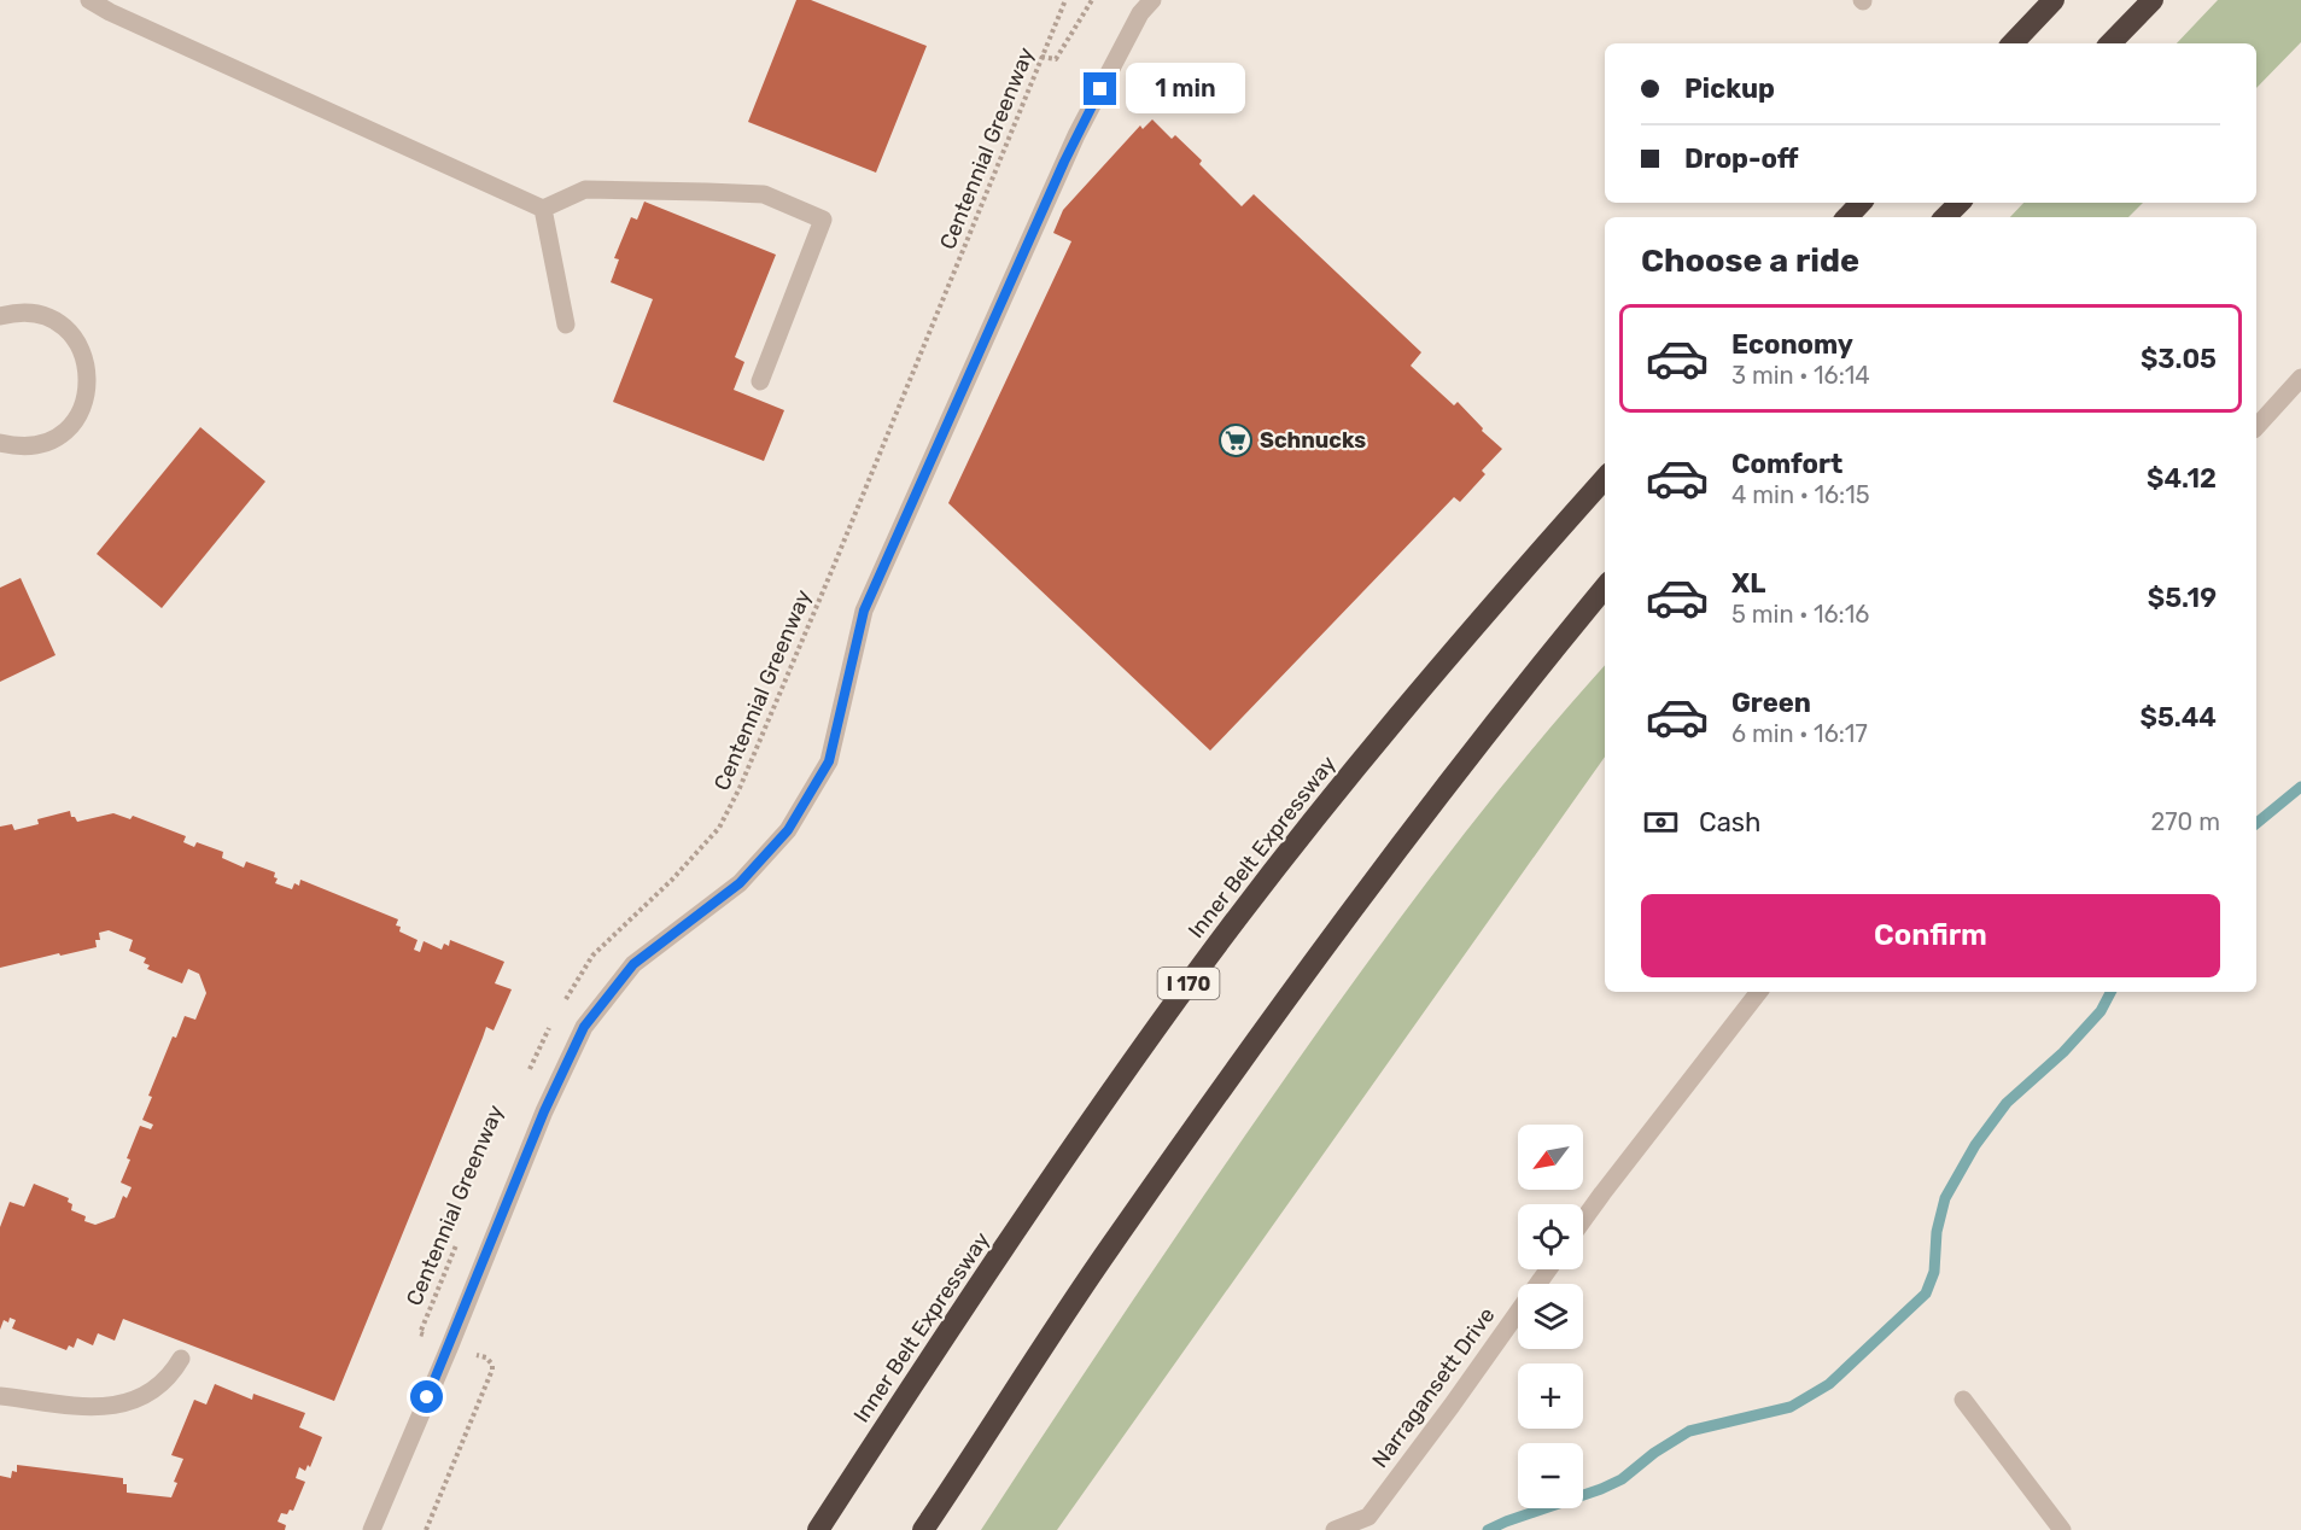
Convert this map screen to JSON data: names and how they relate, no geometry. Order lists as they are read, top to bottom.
{
  "streets": {
    "highway": ["Inner Belt Expressway", "I 170"],
    "street": ["Narragansett Drive"],
    "path": ["Centennial Greenway"]
  },
  "places": {
    "supermarket": ["Schnucks"]
  },
  "north": "bottom left",
  "page": {
    "banner": ["Pickup", "Drop-off"],
    "bubble": "1 min",
    "heading": "Choose a ride",
    "list": [
      {
        "name": "Economy",
        "note": "3 min · 16:14",
        "value": "$3.05"
      },
      {
        "name": "Comfort",
        "note": "4 min · 16:15",
        "value": "$4.12"
      },
      {
        "name": "XL",
        "note": "5 min · 16:16",
        "value": "$5.19"
      },
      {
        "name": "Green",
        "note": "6 min · 16:17",
        "value": "$5.44"
      }
    ],
    "pay": ["Cash", "270 m"],
    "buttons": "Confirm",
    "map_buttons": ["+", "−"]
  }
}
